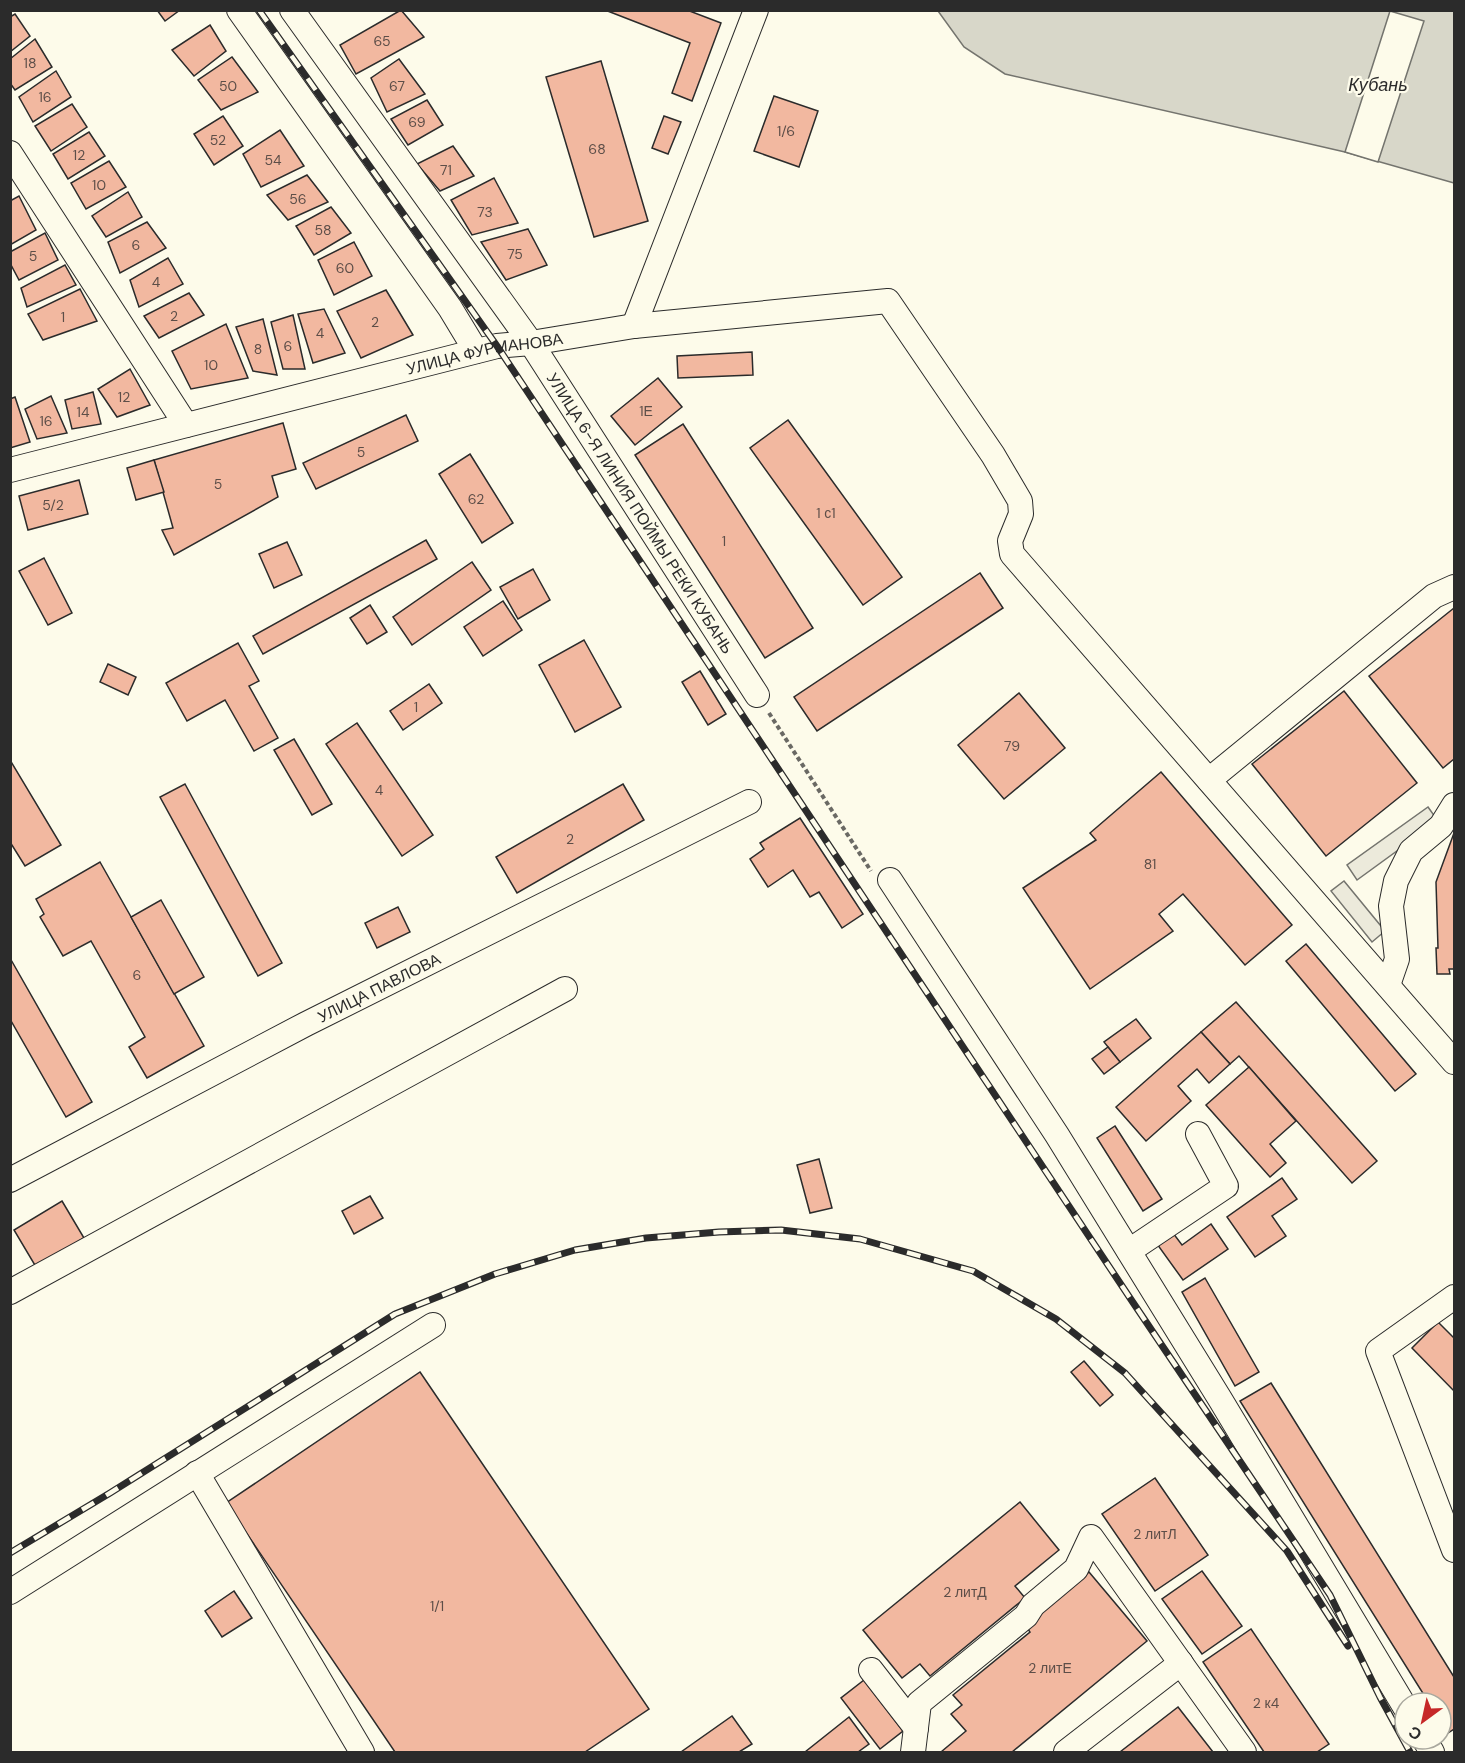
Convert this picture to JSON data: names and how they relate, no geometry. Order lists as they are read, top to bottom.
{
  "streets": {
    "street": ["УЛИЦА ФУРМАНОВА", "УЛИЦА 6-Я ЛИНИЯ ПОЙМЫ РЕКИ КУБАНЬ", "УЛИЦА ПАВЛОВА"]
  },
  "crossings": [
    ["УЛИЦА ФУРМАНОВА", "УЛИЦА 6-Я ЛИНИЯ ПОЙМЫ РЕКИ КУБАНЬ"]
  ],
  "water": ["Кубань"],
  "house_numbers": [
    "65",
    "18",
    "50",
    "67",
    "16",
    "69",
    "1/6",
    "52",
    "68",
    "12",
    "54",
    "71",
    "10",
    "56",
    "73",
    "58",
    "6",
    "75",
    "5",
    "60",
    "4",
    "2",
    "1",
    "2",
    "4",
    "6",
    "8",
    "10",
    "12",
    "1Е",
    "14",
    "16",
    "5",
    "5",
    "62",
    "5/2",
    "1 с1",
    "1",
    "1",
    "79",
    "4",
    "2",
    "81",
    "6",
    "2 литЛ",
    "2 литД",
    "1/1",
    "2 литЕ",
    "2 к4"
  ],
  "north": "bottom left"
}
